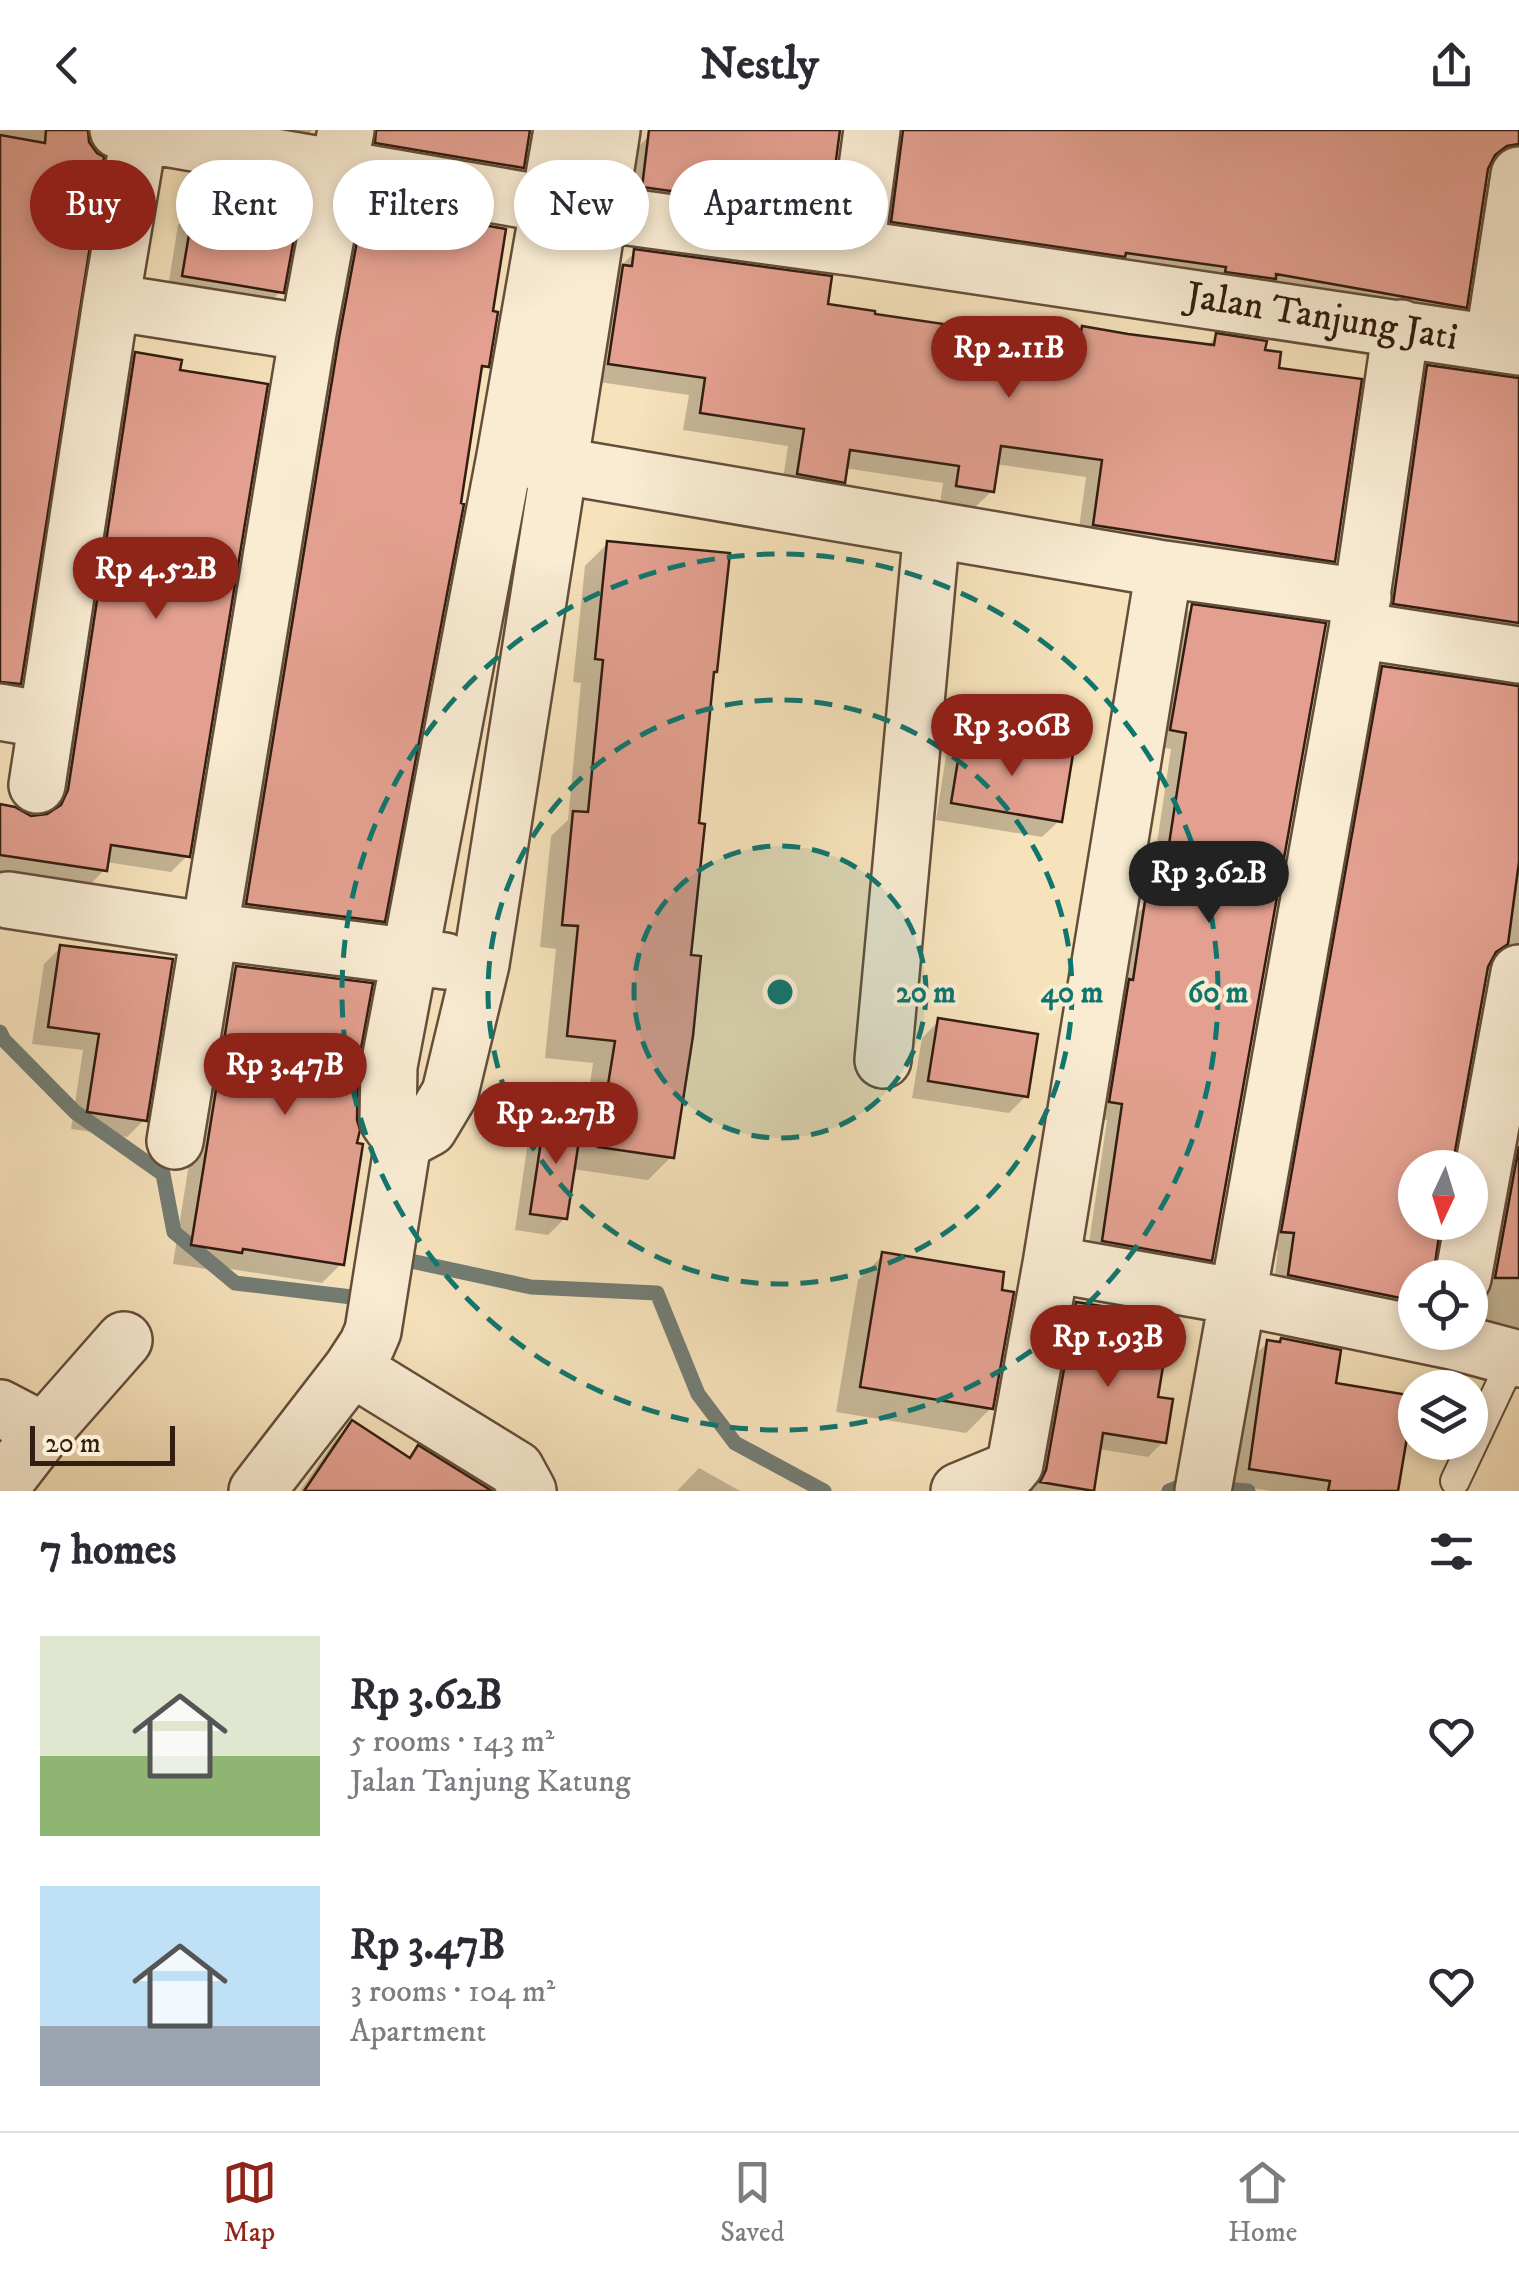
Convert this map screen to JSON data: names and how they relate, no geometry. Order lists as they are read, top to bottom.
{
  "streets": {
    "street": ["Jalan Tanjung Jati"]
  },
  "scale_bar": "20 m",
  "north": "bottom",
  "page": {
    "header": "Nestly",
    "chip": [
      "Buy",
      "Rent",
      "Filters",
      "New",
      "Apartment"
    ],
    "price": [
      "Rp 2.11B",
      "Rp 4.52B",
      "Rp 3.06B",
      "Rp 3.62B",
      "Rp 3.47B",
      "Rp 2.27B",
      "Rp 1.93B"
    ],
    "scale": "20 m",
    "heading": "7 homes",
    "list": [
      {
        "name": "Rp 3.62B",
        "note": "5 rooms · 143 m² · Jalan Tanjung Katung"
      },
      {
        "name": "Rp 3.47B",
        "note": "3 rooms · 104 m² · Apartment"
      }
    ],
    "tabs": ["Map", "Saved", "Home"]
  },
  "rings": ["20 m", "40 m", "60 m"]
}
